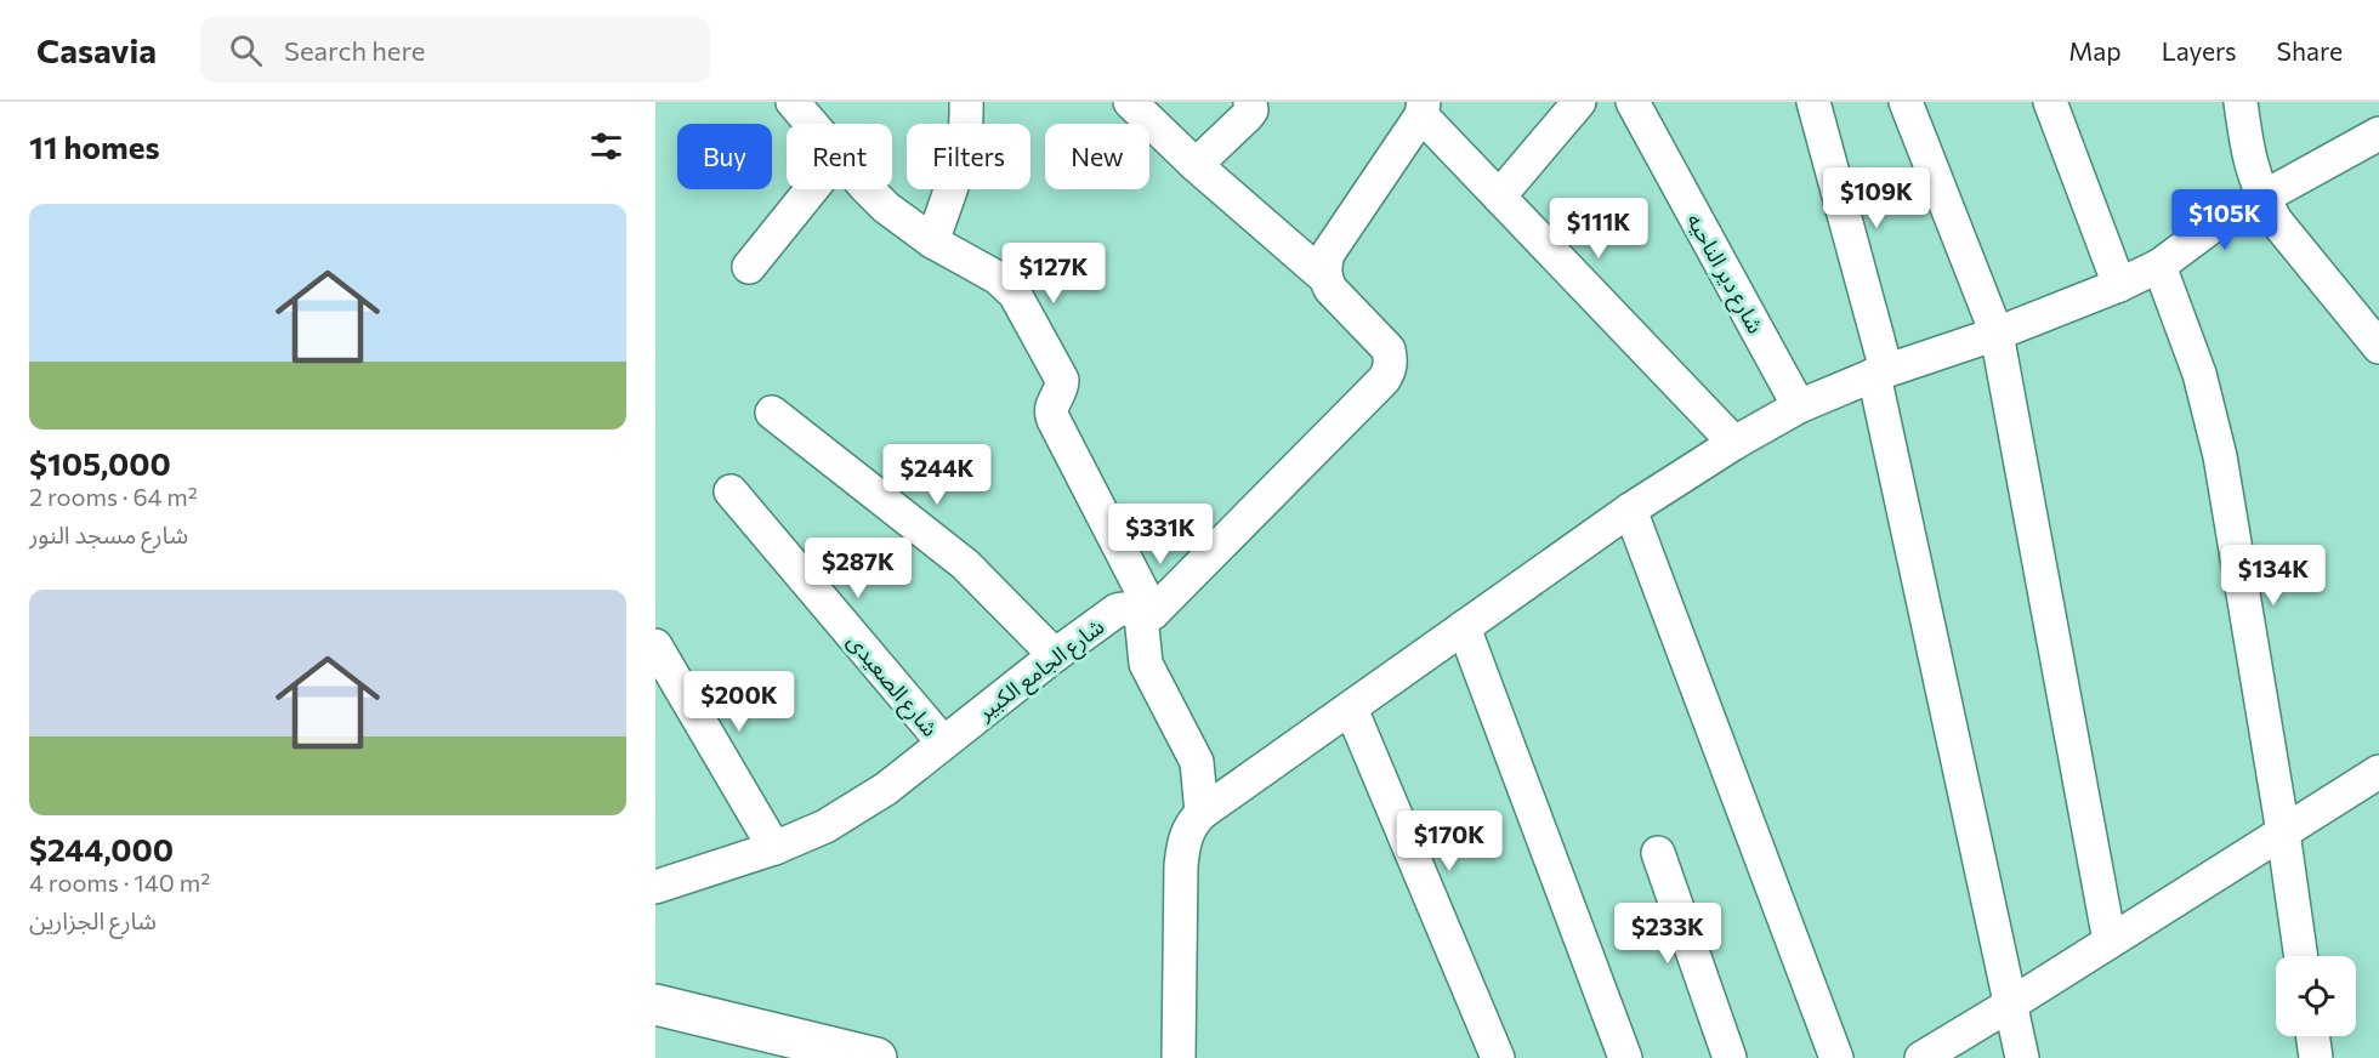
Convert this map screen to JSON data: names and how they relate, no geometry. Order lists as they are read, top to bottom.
{
  "streets": {
    "street": ["شارع دير الناحيه", "شارع الجامع الكبير", "شارع الصعيدى"]
  },
  "crossings": [
    ["شارع الجامع الكبير", "شارع الصعيدى"]
  ],
  "page": {
    "header": "Casavia",
    "search": "Search here",
    "nav": ["Map", "Layers", "Share"],
    "heading": "11 homes",
    "chip": [
      "Buy",
      "Rent",
      "Filters",
      "New"
    ],
    "price": [
      "$109K",
      "$105K",
      "$111K",
      "$127K",
      "$244K",
      "$331K",
      "$287K",
      "$134K",
      "$200K",
      "$170K",
      "$233K"
    ],
    "list": [
      {
        "name": "$105,000",
        "note": "2 rooms · 64 m² · شارع مسجد النور"
      },
      {
        "name": "$244,000",
        "note": "4 rooms · 140 m² · شارع الجزارين"
      }
    ]
  }
}
